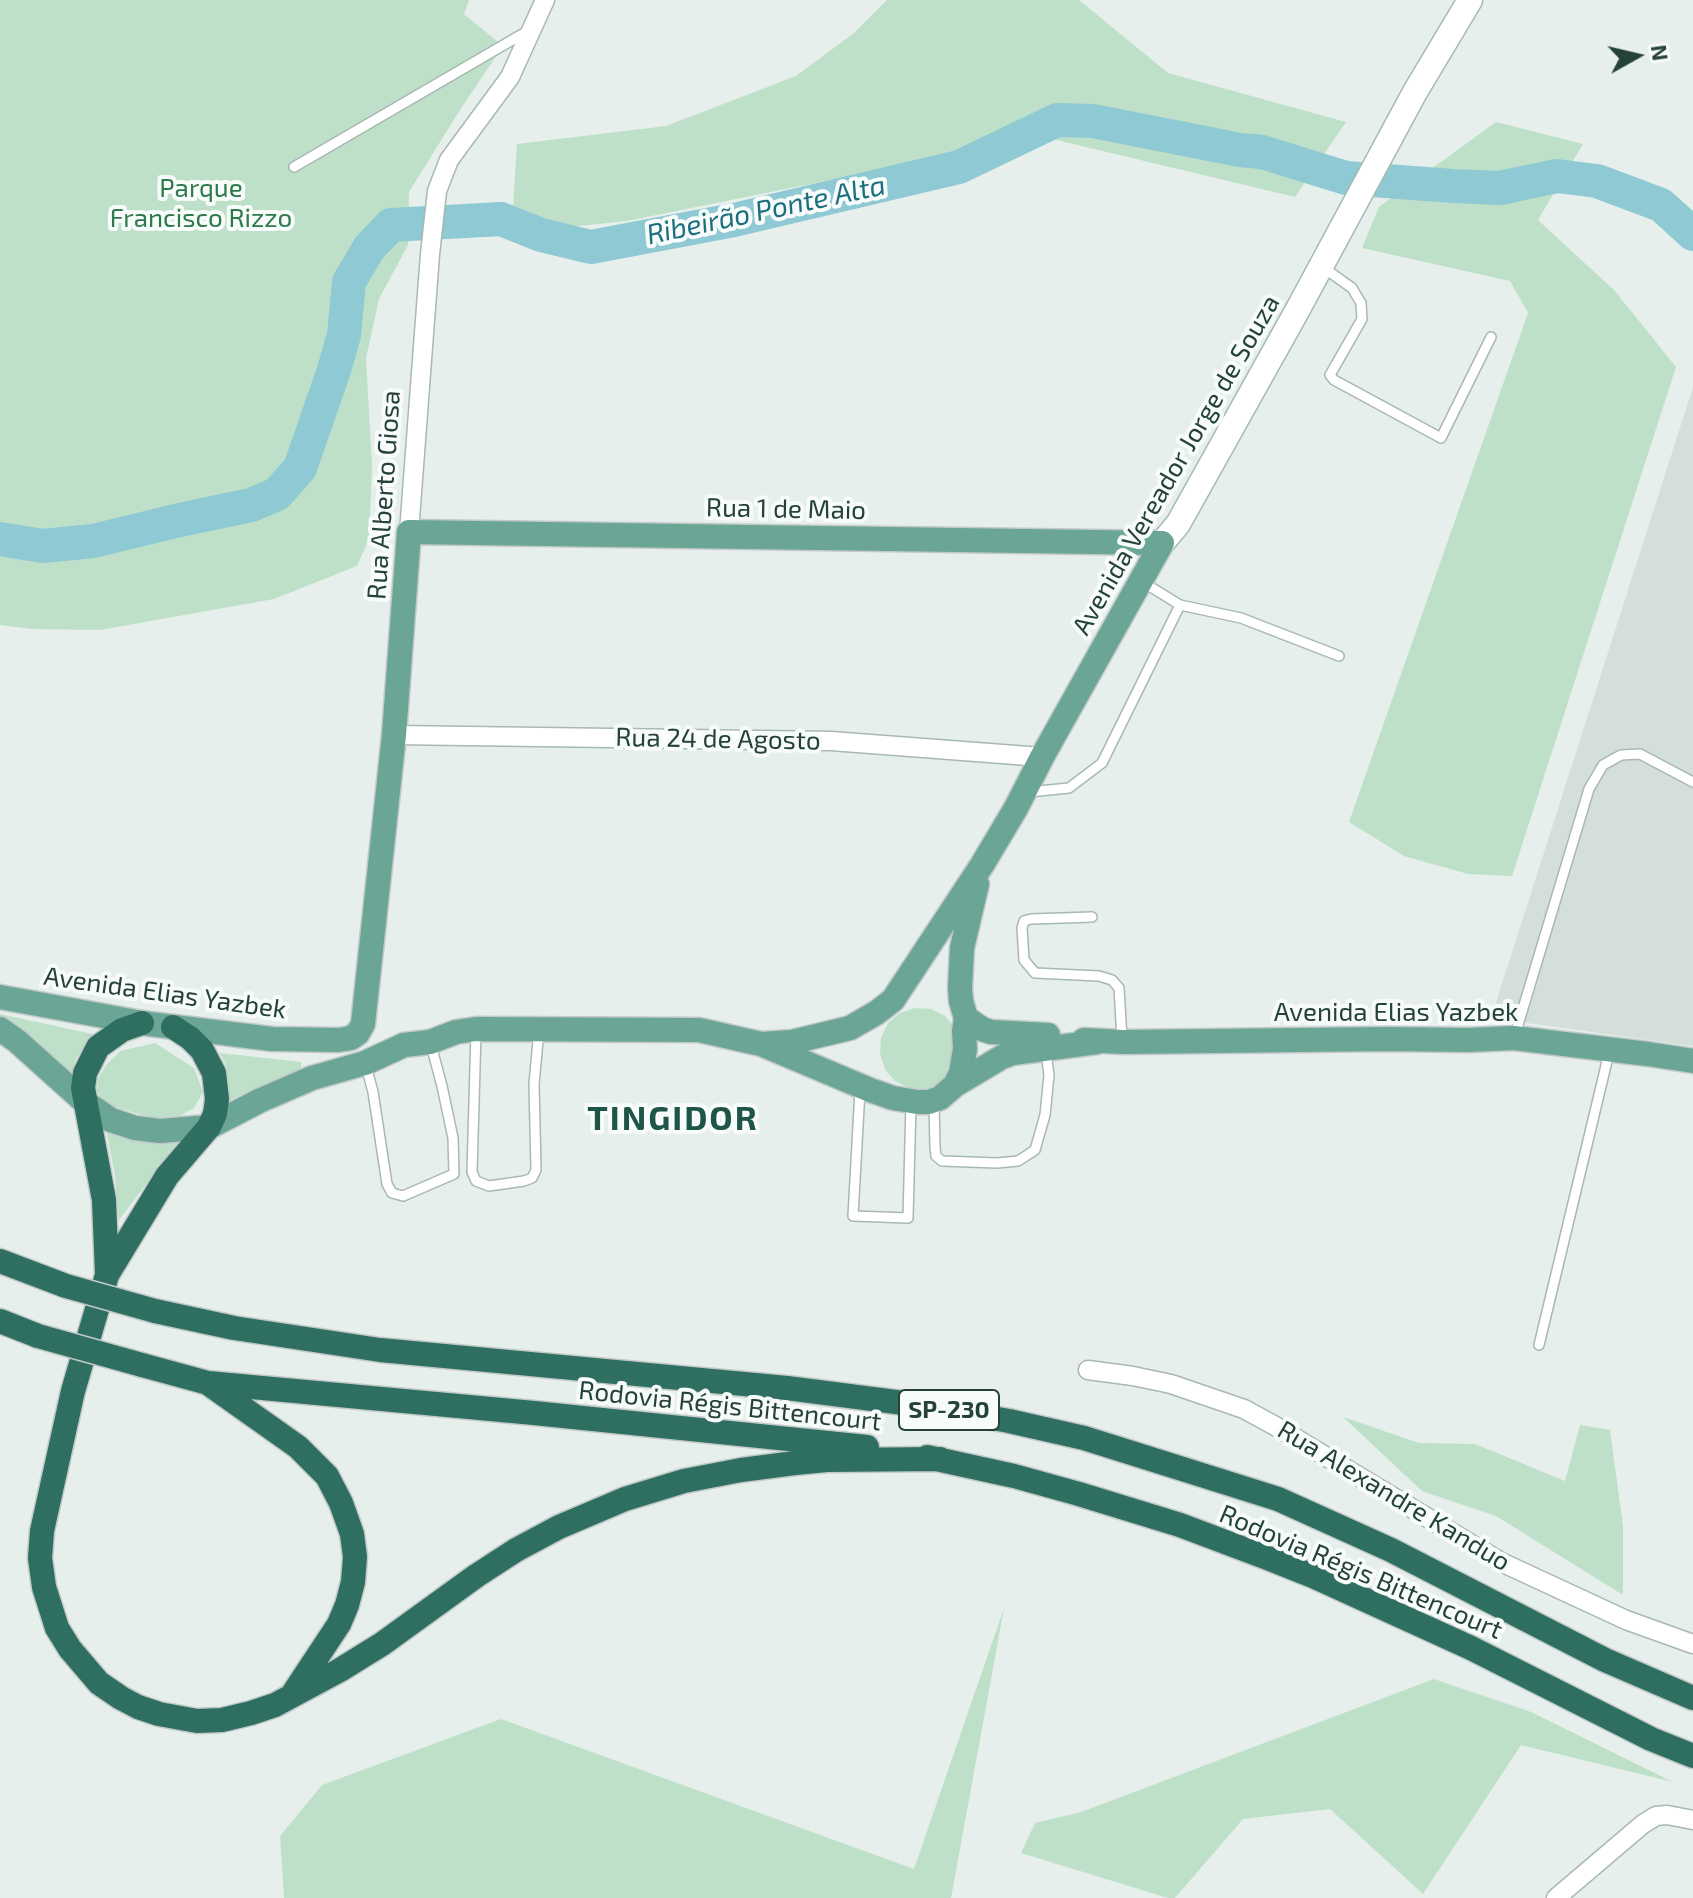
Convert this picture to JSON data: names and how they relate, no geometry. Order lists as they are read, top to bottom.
{
  "streets": {
    "highway": ["Rodovia Régis Bittencourt", "SP-230"],
    "main road": [
      "Avenida Vereador Jorge de Souza",
      "Rua Alberto Giosa",
      "Rua 1 de Maio",
      "Avenida Elias Yazbek"
    ],
    "street": ["Rua 24 de Agosto", "Rua Alexandre Kanduo"]
  },
  "crossings": [
    ["Avenida Vereador Jorge de Souza", "Rua 1 de Maio"],
    ["Avenida Vereador Jorge de Souza", "Rua 24 de Agosto"],
    ["Avenida Vereador Jorge de Souza", "Avenida Elias Yazbek"],
    ["Rua Alberto Giosa", "Rua 1 de Maio"],
    ["Rua Alberto Giosa", "Rua 24 de Agosto"],
    ["Rua Alberto Giosa", "Avenida Elias Yazbek"]
  ],
  "districts": ["TINGIDOR"],
  "water": ["Ribeirão Ponte Alta"],
  "parks": ["Parque Francisco Rizzo"],
  "north": "right"
}
